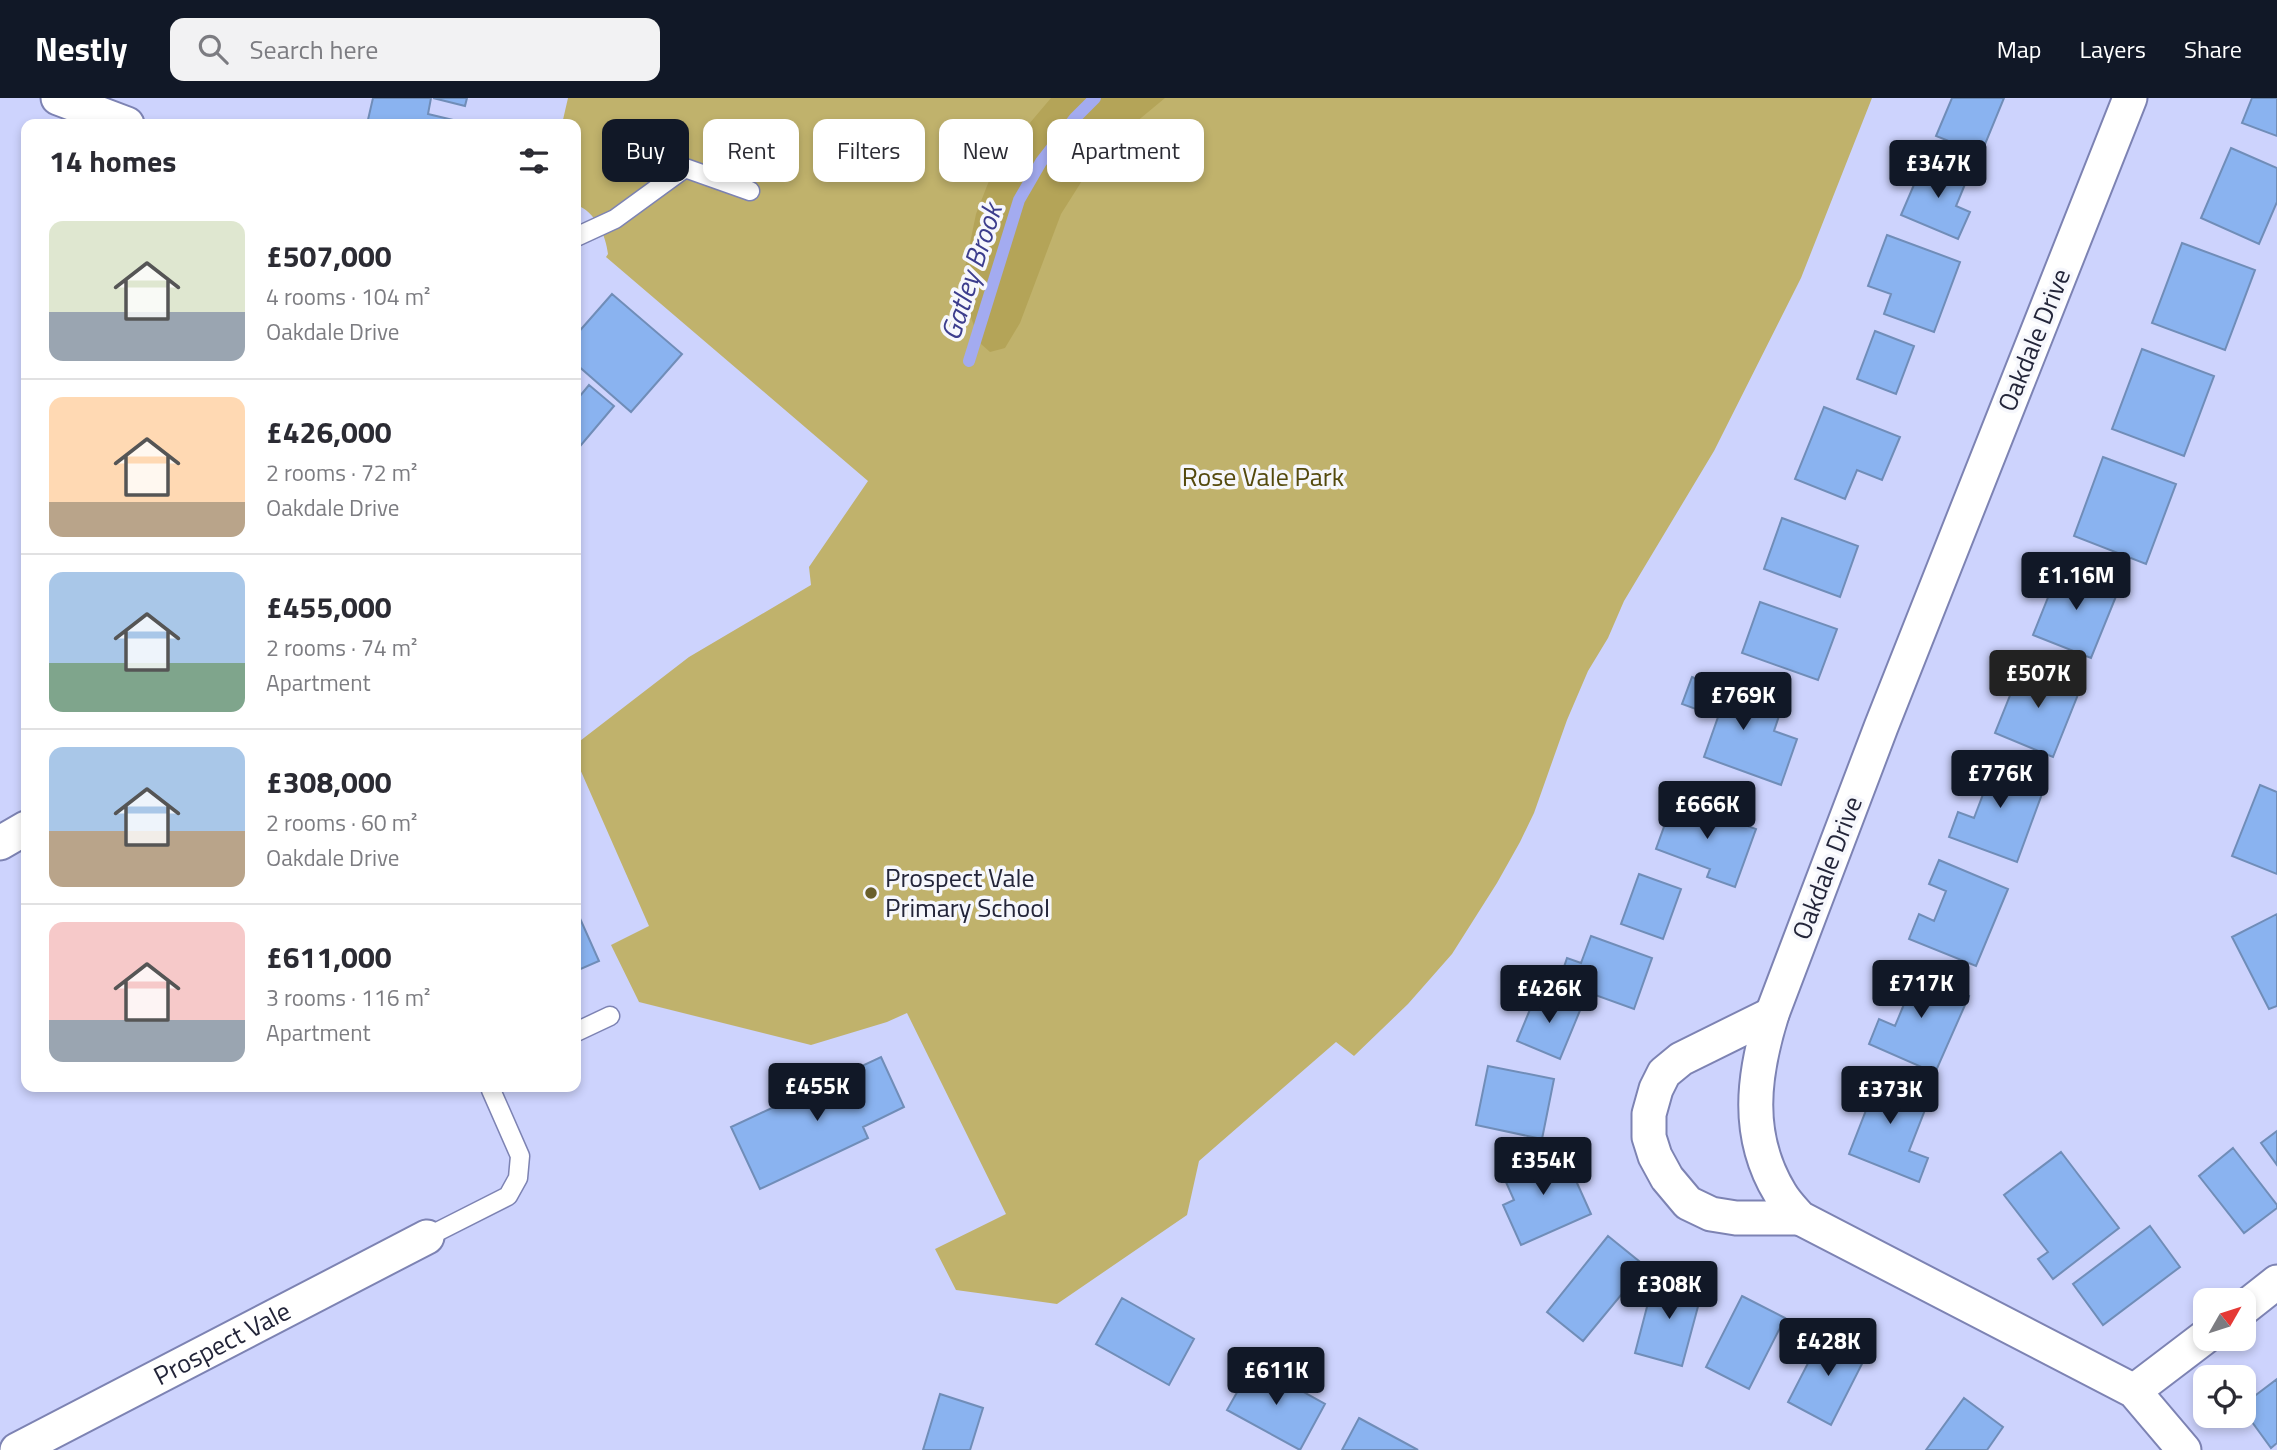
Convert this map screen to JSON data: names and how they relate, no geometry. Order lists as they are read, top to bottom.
{
  "streets": {
    "street": ["Oakdale Drive", "Prospect Vale"]
  },
  "water": ["Gatley Brook"],
  "parks": ["Rose Vale Park"],
  "places": ["Prospect Vale Primary School"],
  "north": "top right",
  "page": {
    "header": "Nestly",
    "search": "Search here",
    "nav": ["Map", "Layers", "Share"],
    "chip": [
      "Buy",
      "Rent",
      "Filters",
      "New",
      "Apartment"
    ],
    "heading": "14 homes",
    "price": [
      "£347K",
      "£1.16M",
      "£507K",
      "£769K",
      "£776K",
      "£666K",
      "£717K",
      "£426K",
      "£455K",
      "£373K",
      "£354K",
      "£308K",
      "£428K",
      "£611K"
    ],
    "list": [
      {
        "name": "£507,000",
        "note": "4 rooms · 104 m² · Oakdale Drive"
      },
      {
        "name": "£426,000",
        "note": "2 rooms · 72 m² · Oakdale Drive"
      },
      {
        "name": "£455,000",
        "note": "2 rooms · 74 m² · Apartment"
      },
      {
        "name": "£308,000",
        "note": "2 rooms · 60 m² · Oakdale Drive"
      },
      {
        "name": "£611,000",
        "note": "3 rooms · 116 m² · Apartment"
      }
    ]
  }
}
